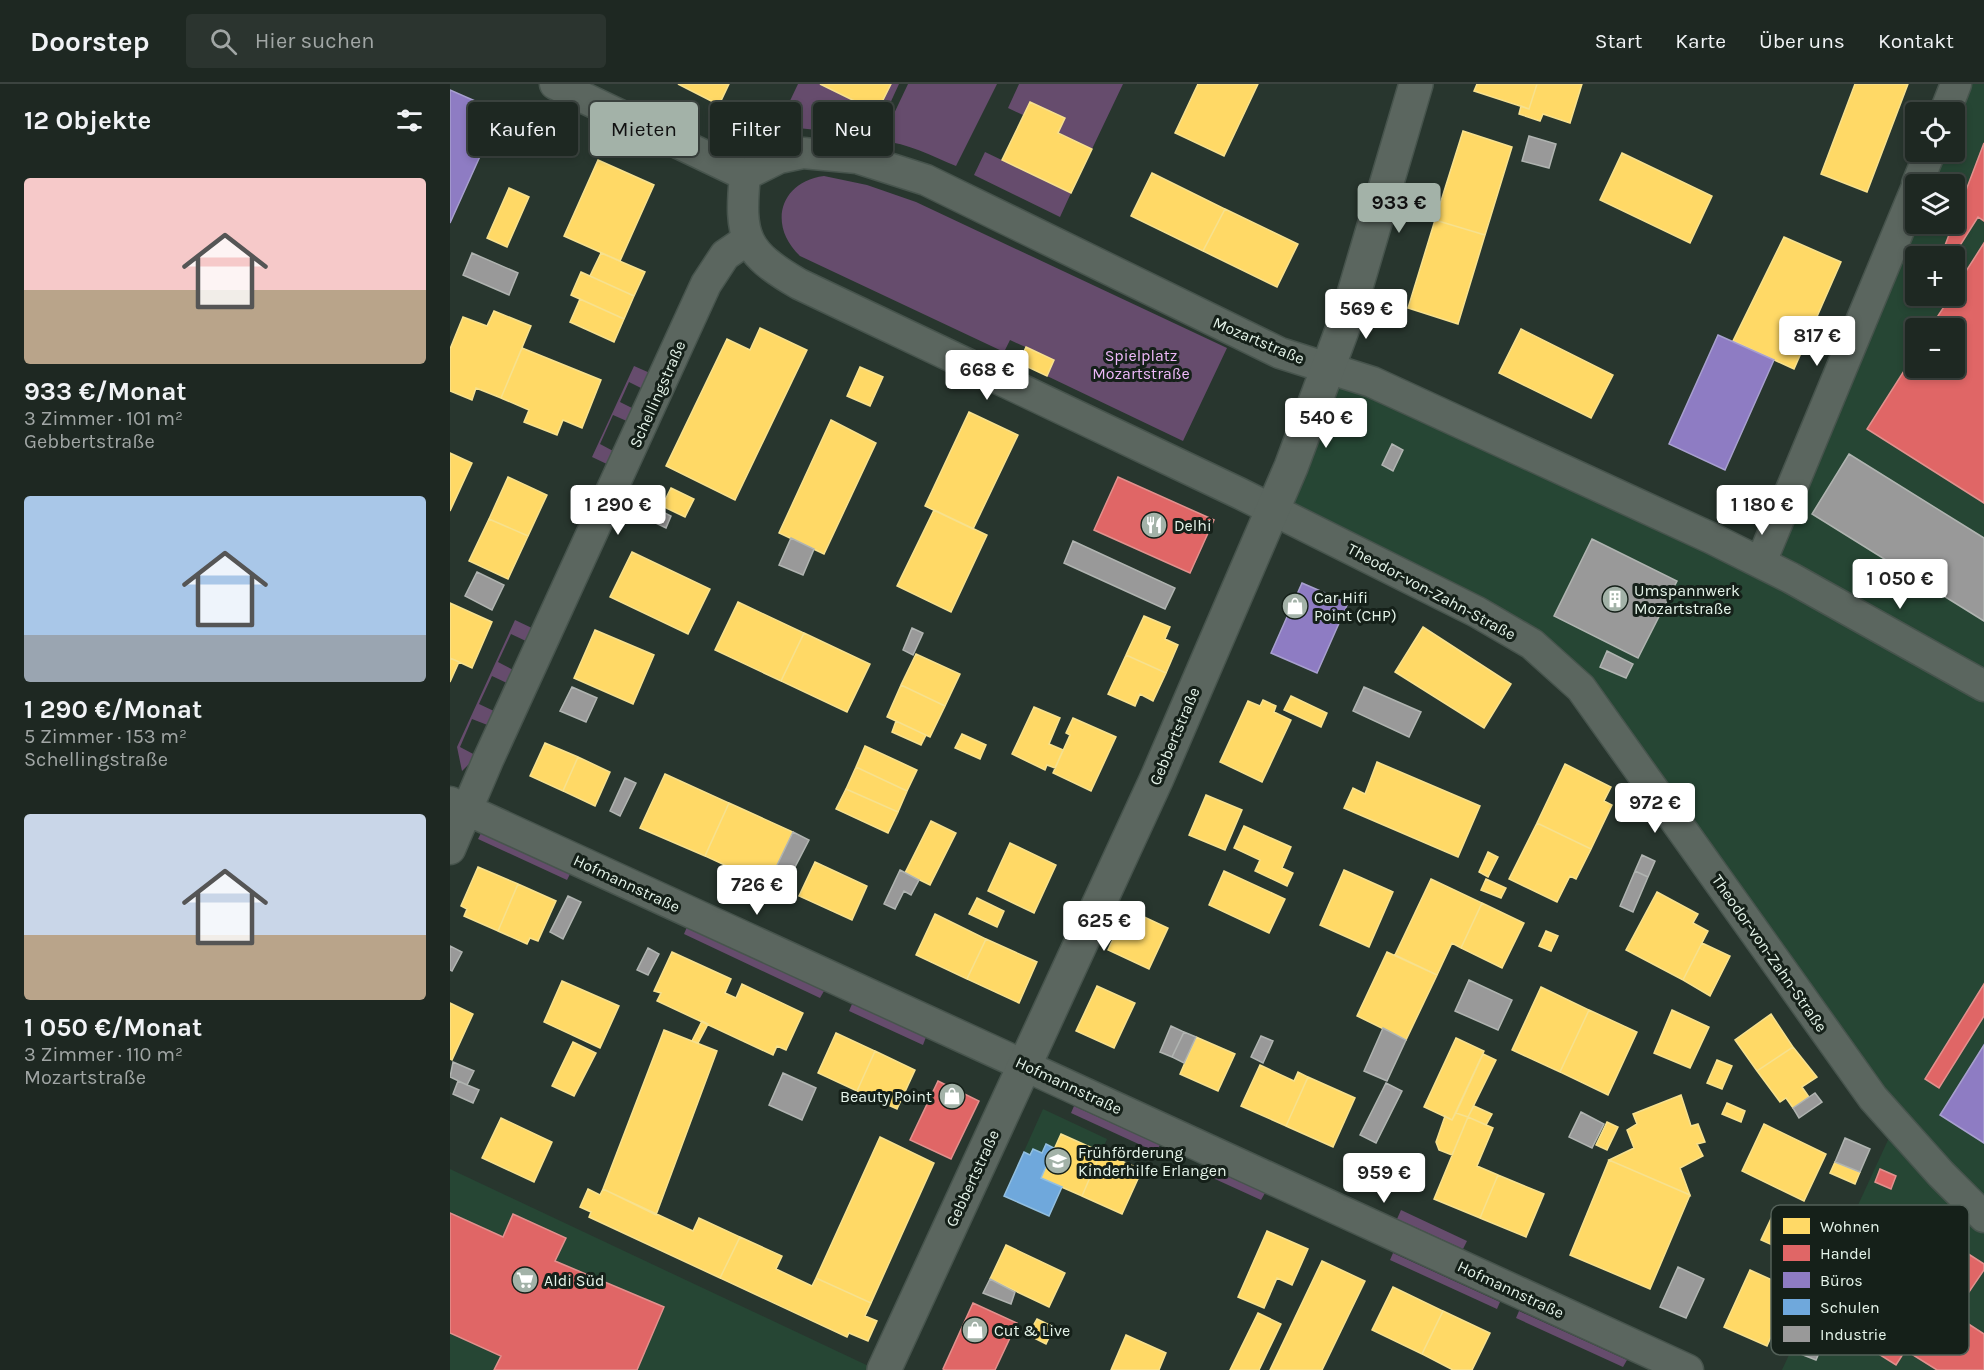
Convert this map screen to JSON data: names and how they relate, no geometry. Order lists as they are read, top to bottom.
{
  "streets": {
    "street": [
      "Mozartstraße",
      "Schellingstraße",
      "Theodor-von-Zahn-Straße",
      "Gebbertstraße",
      "Hofmannstraße"
    ]
  },
  "crossings": [
    ["Mozartstraße", "Gebbertstraße"],
    ["Schellingstraße", "Theodor-von-Zahn-Straße"],
    ["Schellingstraße", "Hofmannstraße"],
    ["Theodor-von-Zahn-Straße", "Gebbertstraße"],
    ["Gebbertstraße", "Hofmannstraße"]
  ],
  "parks": ["Spielplatz Mozartstraße"],
  "places": {
    "restaurant": ["Delhi"],
    "building": ["Umspannwerk Mozartstraße"],
    "shop": ["Car Hifi Point (CHP)", "Beauty Point", "Cut & Live"],
    "school or university": ["Frühförderung Kinderhilfe Erlangen"],
    "supermarket": ["Aldi Süd"]
  },
  "legend": [
    "Wohnen",
    "Handel",
    "Büros",
    "Schulen",
    "Industrie"
  ],
  "page": {
    "header": "Doorstep",
    "search": "Hier suchen",
    "nav": [
      "Start",
      "Karte",
      "Über uns",
      "Kontakt"
    ],
    "heading": "12 Objekte",
    "map_buttons": ["+", "−"],
    "chip": [
      "Kaufen",
      "Mieten",
      "Filter",
      "Neu"
    ],
    "list": [
      {
        "name": "933 €/Monat",
        "note": "3 Zimmer · 101 m² · Gebbertstraße"
      },
      {
        "name": "1 290 €/Monat",
        "note": "5 Zimmer · 153 m² · Schellingstraße"
      },
      {
        "name": "1 050 €/Monat",
        "note": "3 Zimmer · 110 m² · Mozartstraße"
      }
    ],
    "price": [
      "933 €",
      "569 €",
      "817 €",
      "668 €",
      "540 €",
      "1 290 €",
      "1 180 €",
      "1 050 €",
      "972 €",
      "726 €",
      "625 €",
      "959 €"
    ]
  }
}
